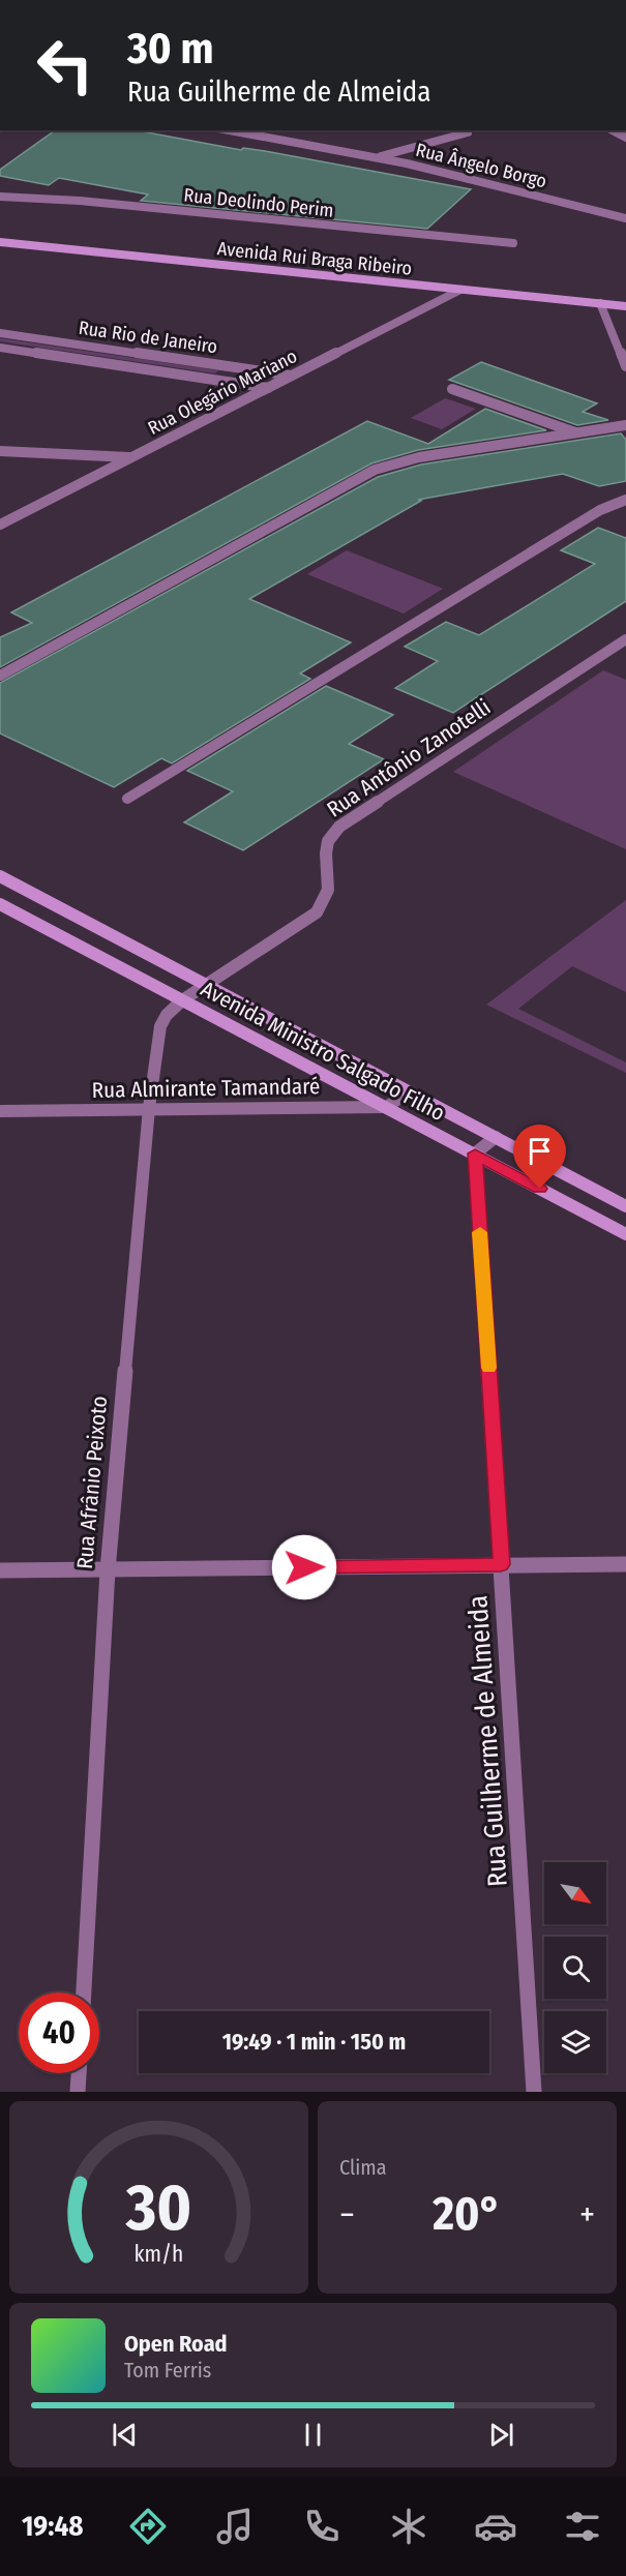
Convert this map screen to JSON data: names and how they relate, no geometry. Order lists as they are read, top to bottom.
{
  "streets": {
    "main road": ["Avenida Rui Braga Ribeiro", "Avenida Ministro Salgado Filho"],
    "street": [
      "Rua Ângelo Borgo",
      "Rua Deolindo Perim",
      "Rua Rio de Janeiro",
      "Rua Olegário Mariano",
      "Rua Antônio Zanotelli",
      "Rua Almirante Tamandaré",
      "Rua Afrânio Peixoto",
      "Rua Guilherme de Almeida"
    ]
  },
  "crossings": [
    ["Avenida Rui Braga Ribeiro", "Rua Olegário Mariano"],
    ["Rua Rio de Janeiro", "Rua Olegário Mariano"],
    ["Rua Antônio Zanotelli", "Avenida Ministro Salgado Filho"],
    ["Rua Antônio Zanotelli", "Rua Afrânio Peixoto"],
    ["Avenida Ministro Salgado Filho", "Rua Almirante Tamandaré"],
    ["Avenida Ministro Salgado Filho", "Rua Afrânio Peixoto"],
    ["Avenida Ministro Salgado Filho", "Rua Guilherme de Almeida"],
    ["Rua Almirante Tamandaré", "Rua Afrânio Peixoto"]
  ],
  "north": "bottom right",
  "page": {
    "turn": ["30 m", "Rua Guilherme de Almeida"],
    "limit": "40",
    "trip": "19:49 · 1 min · 150 m",
    "tile": "Clima",
    "heat": ["−", "20°", "+"],
    "song": ["Open Road", "Tom Ferris"],
    "tabs": "19:48",
    "gauge": ["30", "km/h"]
  }
}
